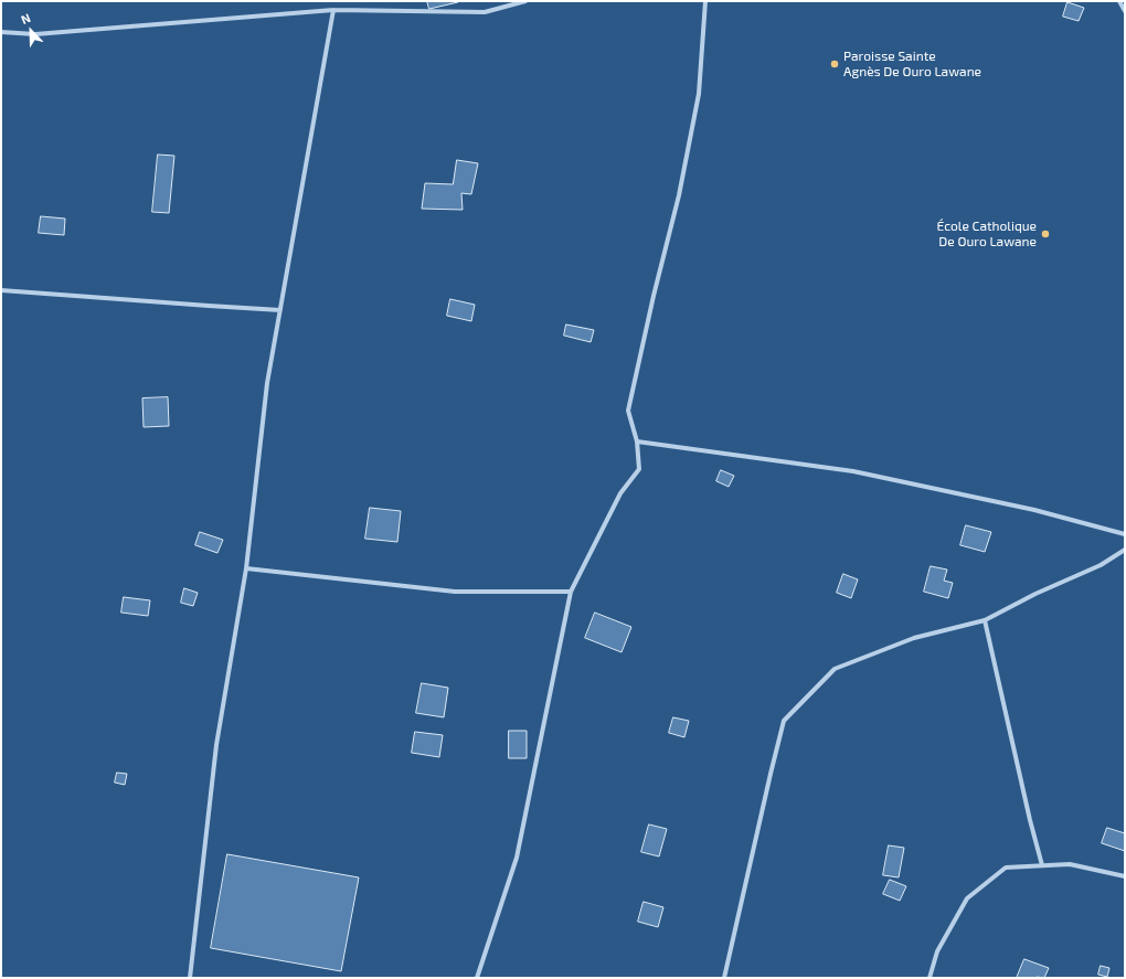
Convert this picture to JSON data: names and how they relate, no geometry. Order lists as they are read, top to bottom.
{
  "places": ["Paroisse Sainte Agnès De Ouro Lawane", "École Catholique De Ouro Lawane"],
  "north": "top left"
}
